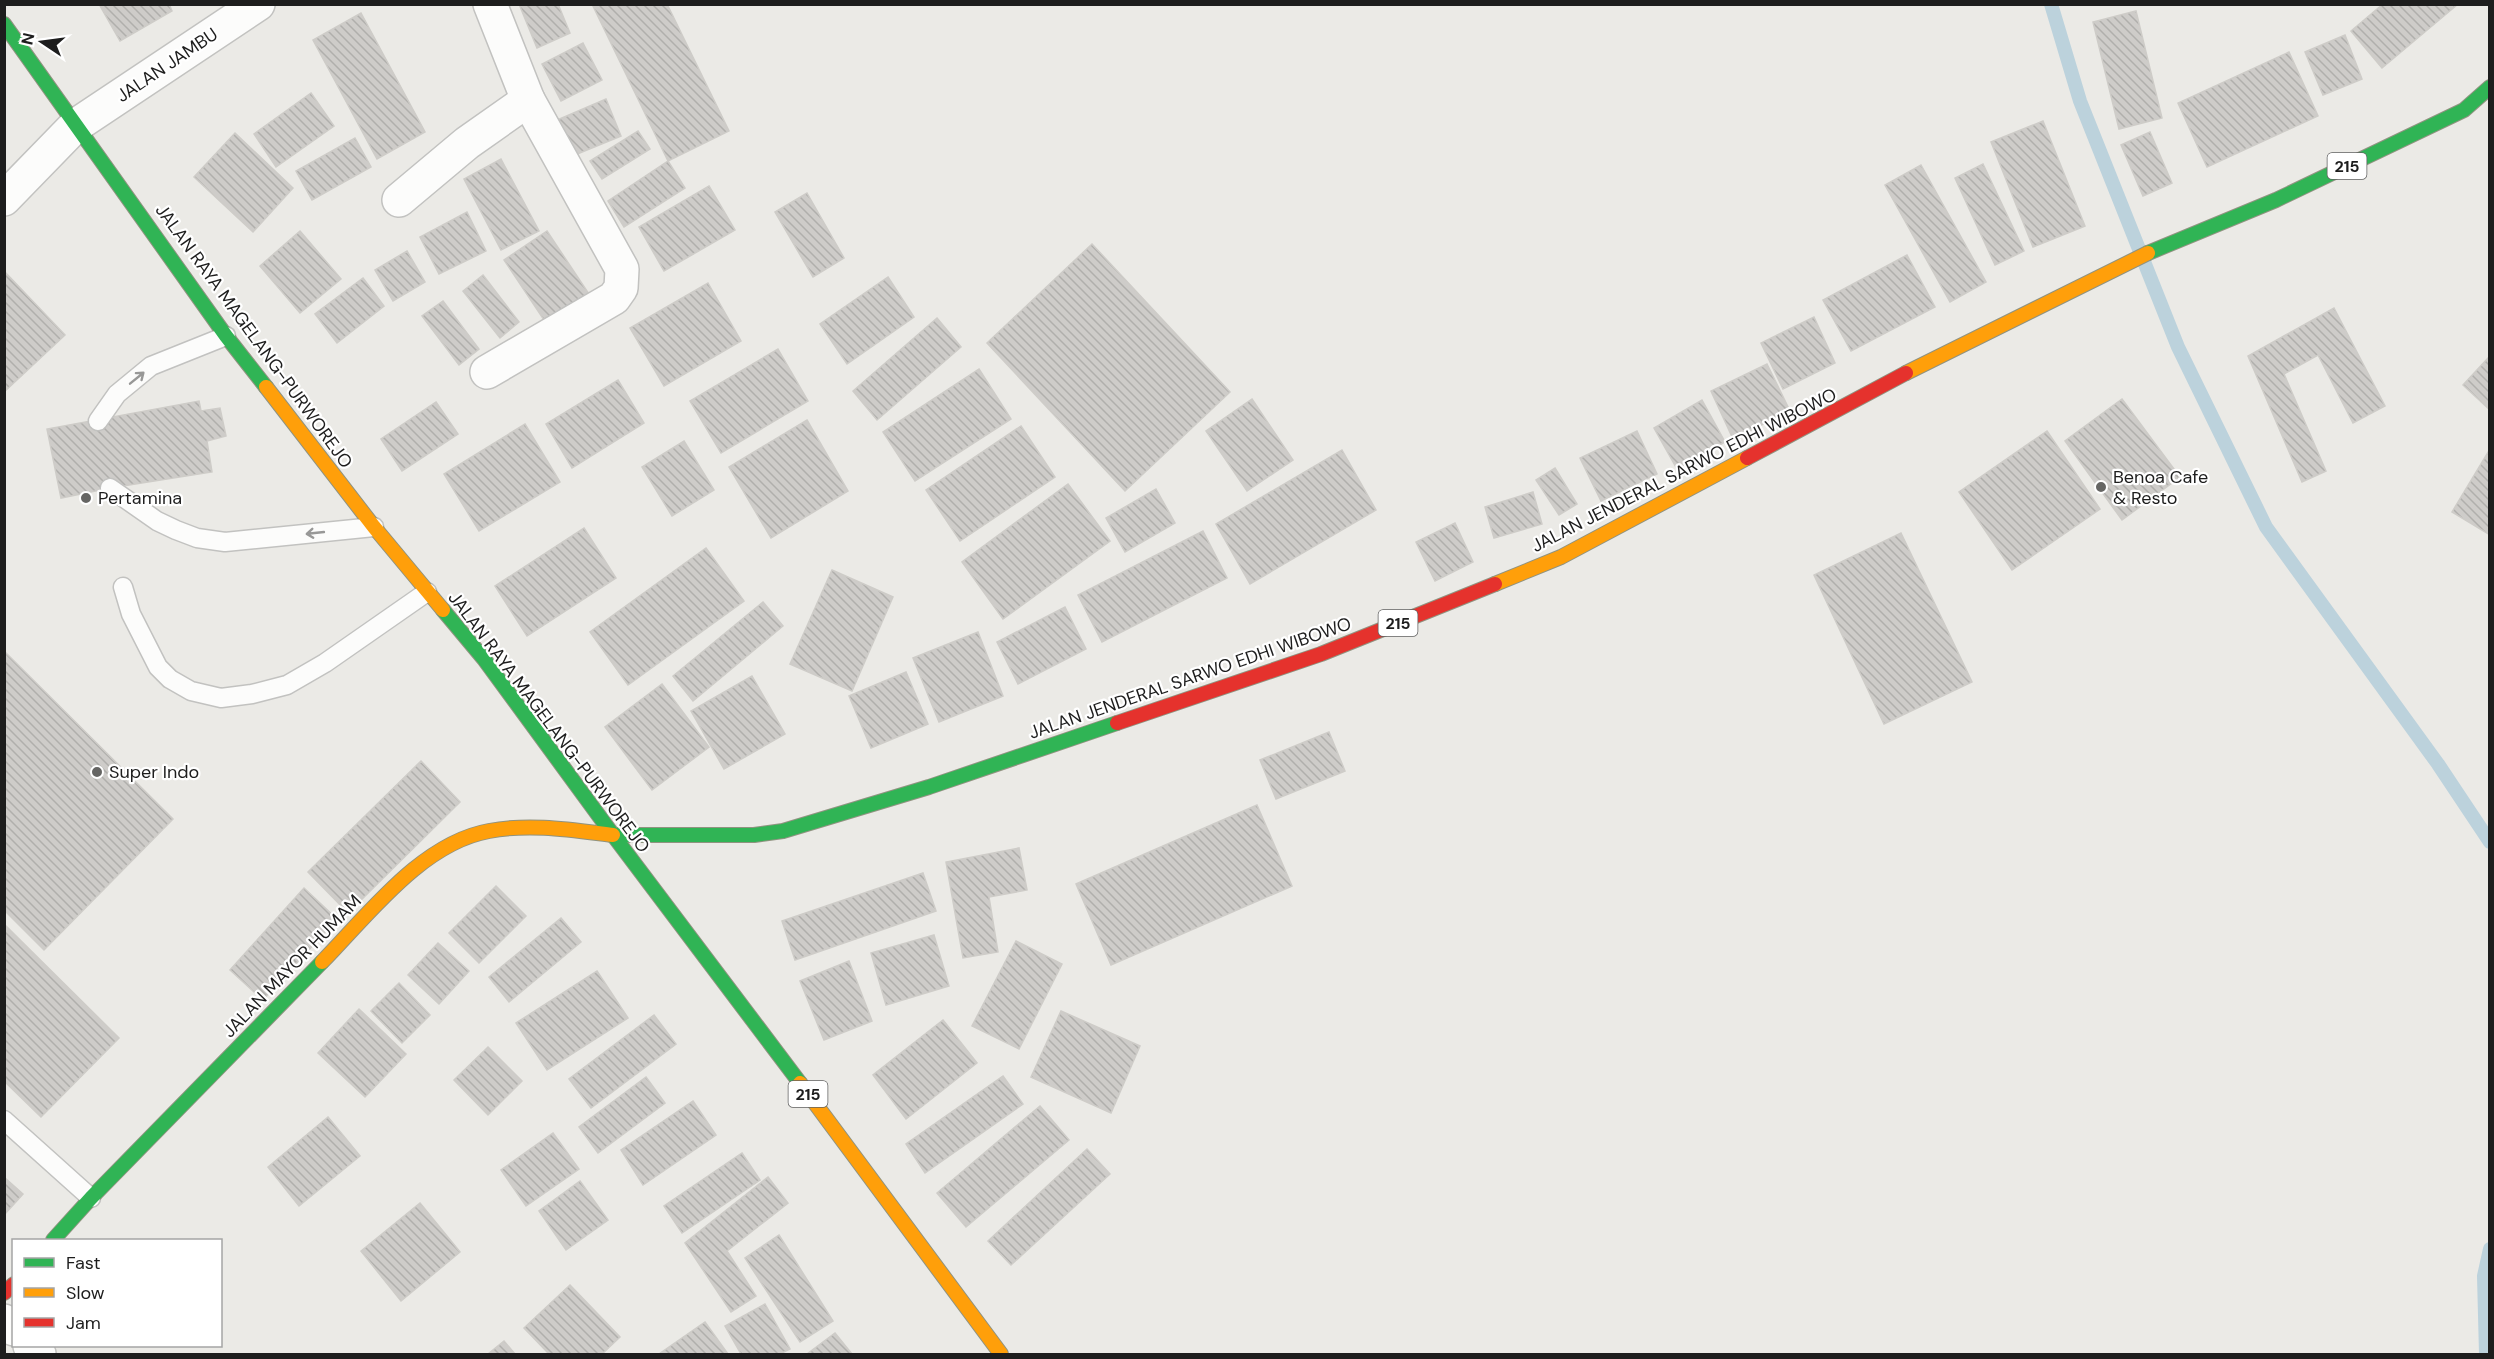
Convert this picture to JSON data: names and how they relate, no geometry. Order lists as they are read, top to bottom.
{
  "streets": {
    "main road": [
      "215",
      "JALAN RAYA MAGELANG-PURWOREJO",
      "JALAN JENDERAL SARWO EDHI WIBOWO",
      "JALAN MAYOR HUMAM"
    ],
    "street": ["JALAN JAMBU"]
  },
  "crossings": [
    ["JALAN JAMBU", "JALAN RAYA MAGELANG-PURWOREJO"],
    ["JALAN RAYA MAGELANG-PURWOREJO", "JALAN JENDERAL SARWO EDHI WIBOWO"],
    ["JALAN RAYA MAGELANG-PURWOREJO", "JALAN MAYOR HUMAM"],
    ["JALAN JENDERAL SARWO EDHI WIBOWO", "JALAN MAYOR HUMAM"]
  ],
  "places": ["Benoa Cafe & Resto", "Pertamina", "Super Indo"],
  "legend": ["Fast", "Slow", "Jam"],
  "north": "left"
}
